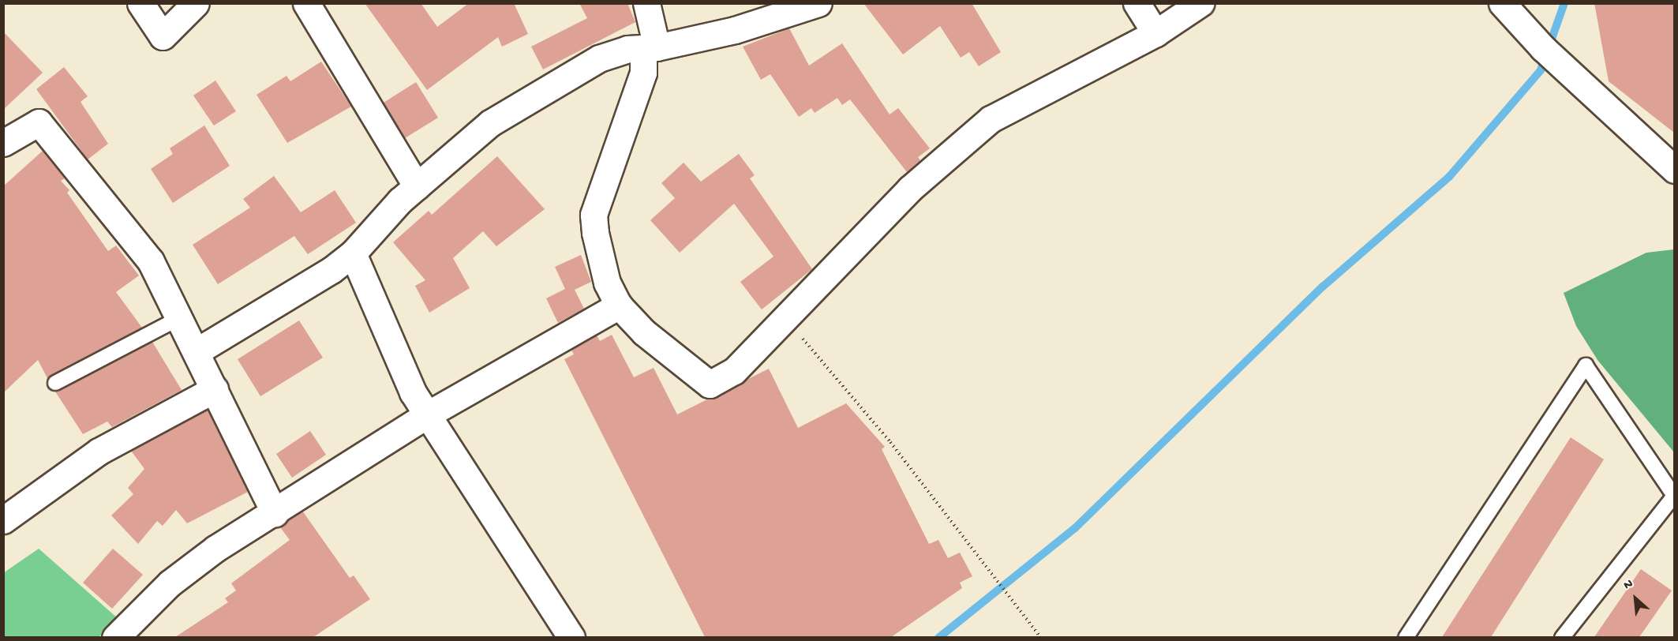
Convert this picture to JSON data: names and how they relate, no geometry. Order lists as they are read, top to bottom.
{
  "north": "top left"
}
